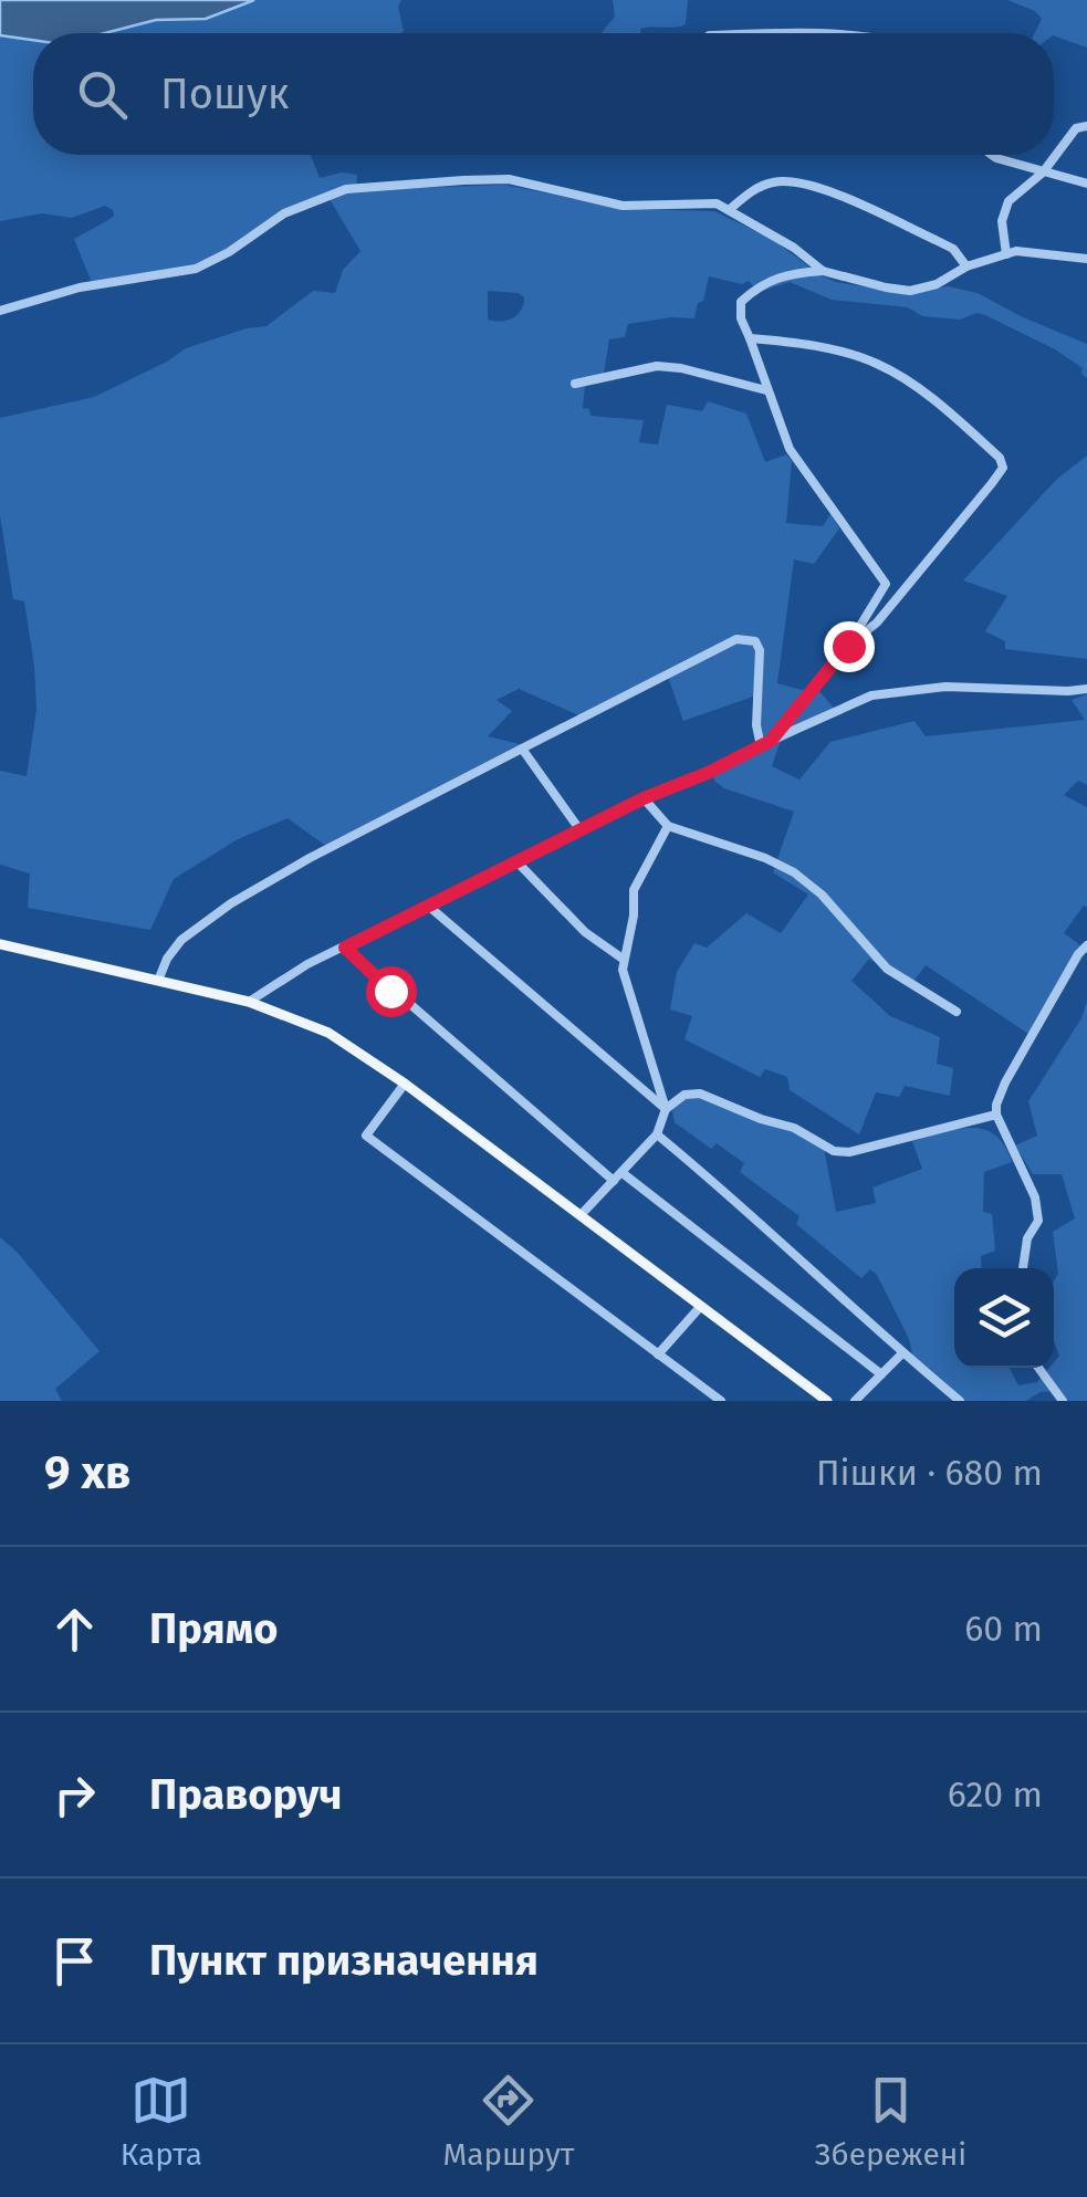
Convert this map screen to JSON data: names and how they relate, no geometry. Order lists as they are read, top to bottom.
{
  "page": {
    "search": "Пошук",
    "heading": ["9 хв", "Пішки · 680 m"],
    "list": [
      ["Прямо", "60 m"],
      ["Праворуч", "620 m"],
      "Пункт призначення"
    ],
    "nav": ["Карта", "Маршрут", "Збережені"]
  }
}
